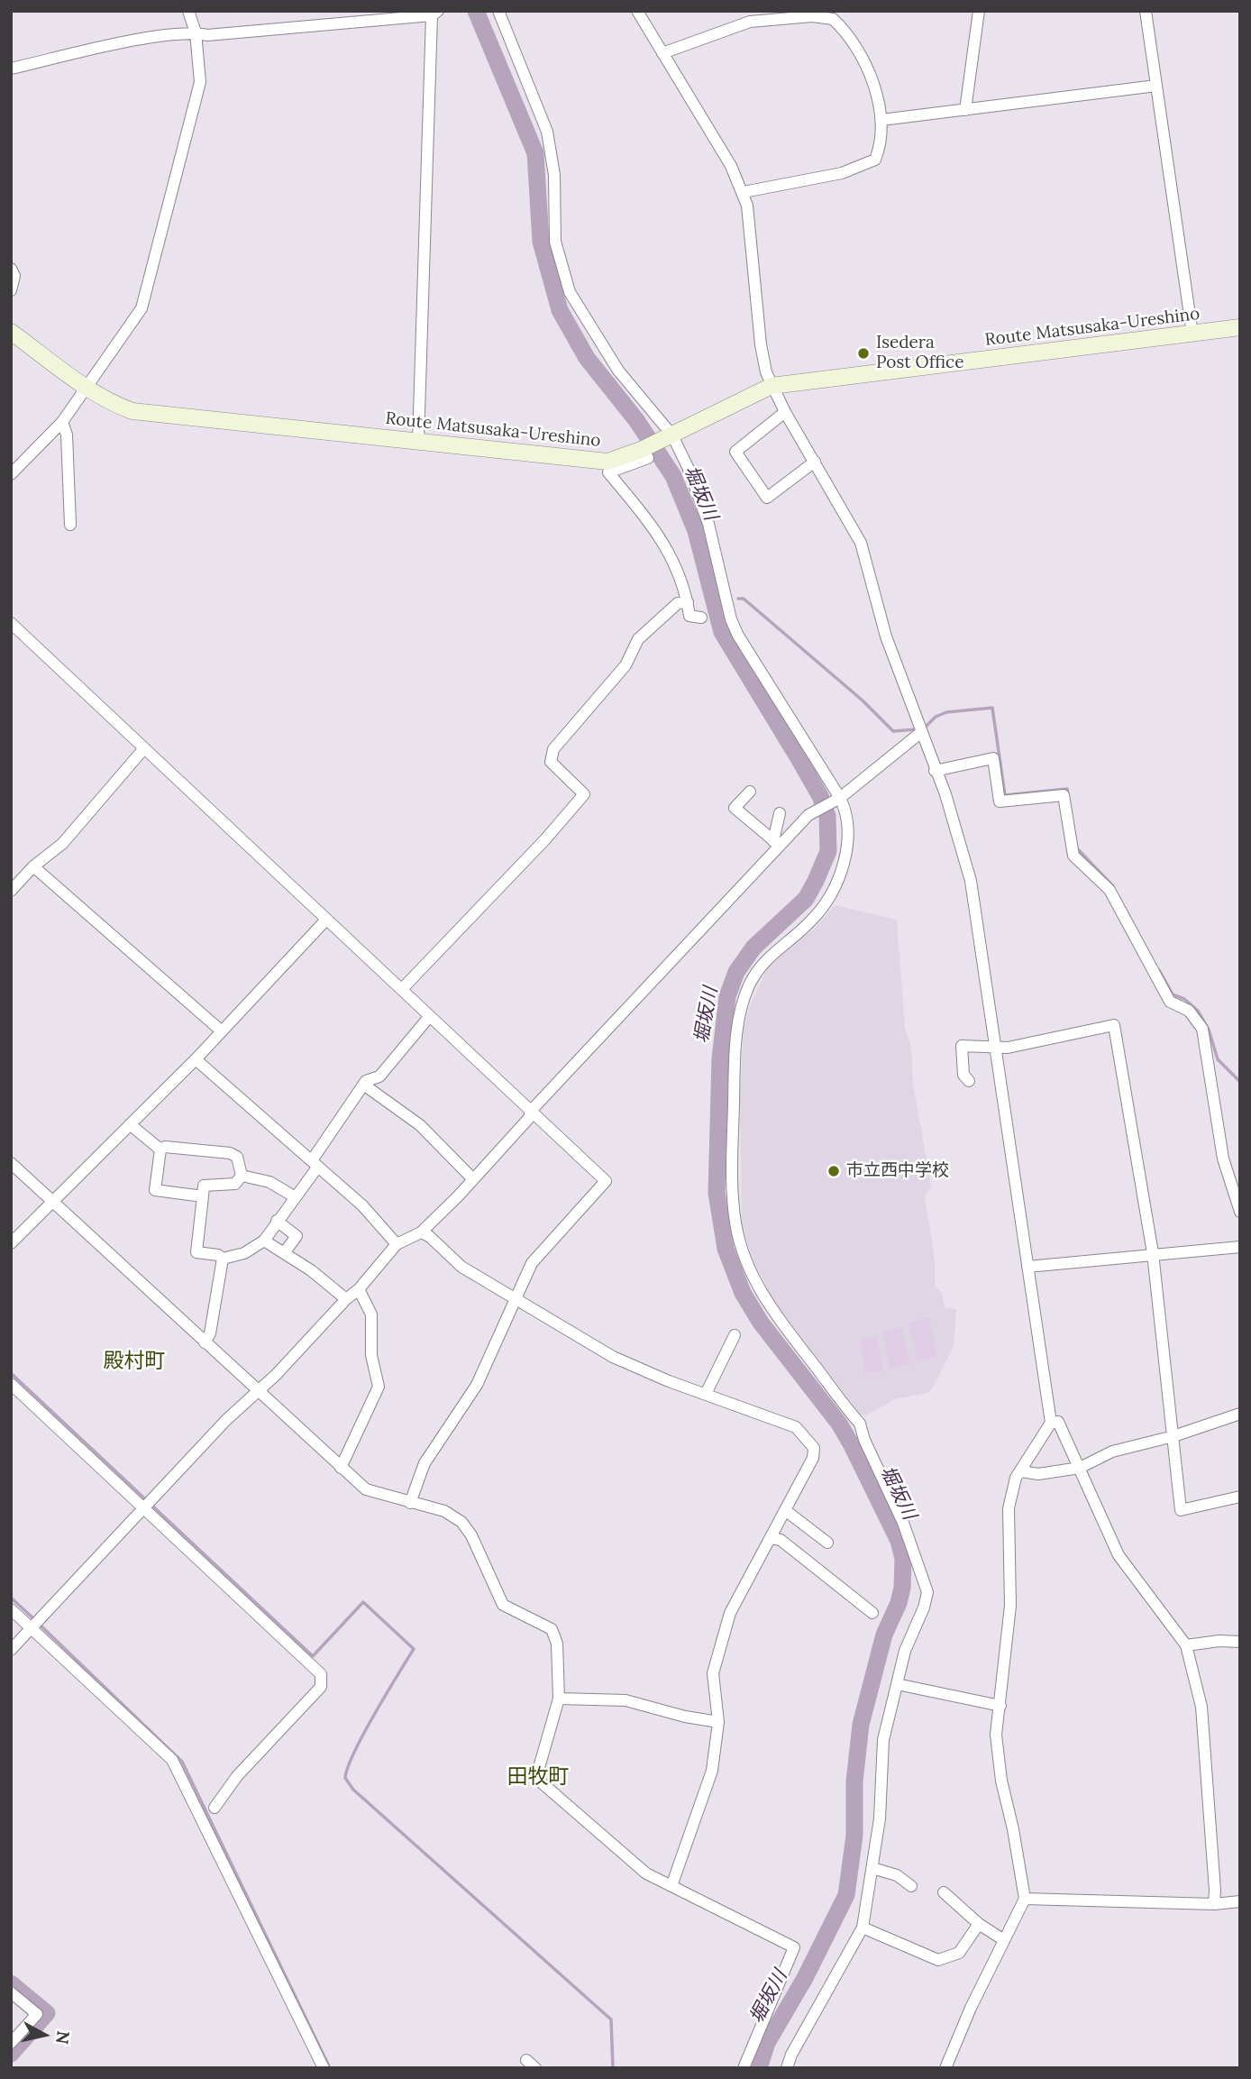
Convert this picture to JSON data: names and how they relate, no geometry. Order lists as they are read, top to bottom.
{
  "streets": {
    "main road": ["Route Matsusaka-Ureshino"]
  },
  "districts": ["殿村町", "田牧町"],
  "water": ["堀坂川"],
  "places": ["Isedera Post Office", "市立西中学校"],
  "north": "right"
}
